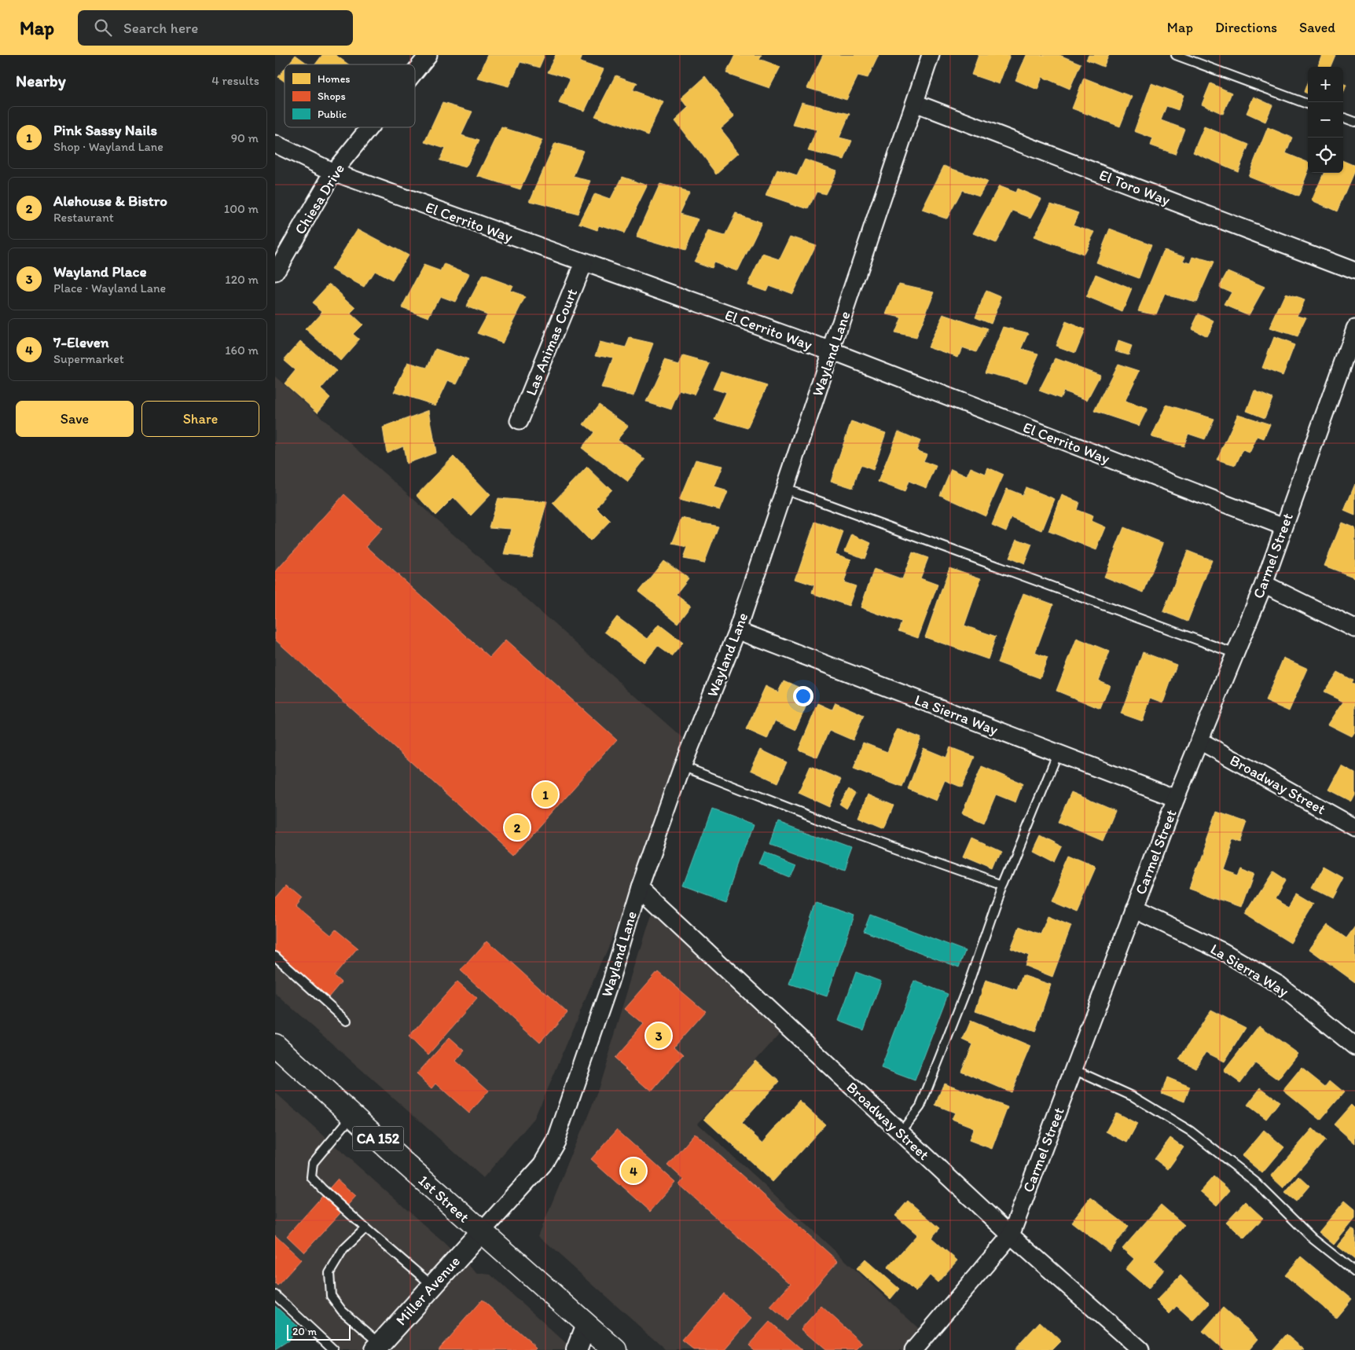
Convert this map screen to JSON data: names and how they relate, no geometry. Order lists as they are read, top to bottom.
{
  "streets": {
    "main road": ["CA 152", "1st Street"],
    "street": [
      "El Toro Way",
      "Chiesa Drive",
      "El Cerrito Way",
      "Las Animas Court",
      "Wayland Lane",
      "Carmel Street",
      "La Sierra Way",
      "Broadway Street",
      "Miller Avenue"
    ]
  },
  "crossings": [
    ["El Toro Way", "Wayland Lane"],
    ["Chiesa Drive", "El Cerrito Way"],
    ["El Cerrito Way", "Las Animas Court"],
    ["El Cerrito Way", "Wayland Lane"],
    ["El Cerrito Way", "Carmel Street"],
    ["Wayland Lane", "La Sierra Way"],
    ["Wayland Lane", "Broadway Street"],
    ["Wayland Lane", "1st Street"],
    ["Wayland Lane", "Miller Avenue"],
    ["Carmel Street", "La Sierra Way"],
    ["Carmel Street", "Broadway Street"],
    ["1st Street", "Miller Avenue"]
  ],
  "legend": ["Homes", "Shops", "Public"],
  "scale_bar": "20 m",
  "page": {
    "header": "Map",
    "search": "Search here",
    "nav": ["Map", "Directions", "Saved"],
    "heading": ["Nearby", "4 results"],
    "map_buttons": ["+", "−"],
    "list": [
      {
        "mark": "1",
        "name": "Pink Sassy Nails",
        "note": "Shop · Wayland Lane",
        "value": "90 m"
      },
      {
        "mark": "2",
        "name": "Alehouse & Bistro",
        "note": "Restaurant",
        "value": "100 m"
      },
      {
        "mark": "3",
        "name": "Wayland Place",
        "note": "Place · Wayland Lane",
        "value": "120 m"
      },
      {
        "mark": "4",
        "name": "7-Eleven",
        "note": "Supermarket",
        "value": "160 m"
      }
    ],
    "buttons": ["Save", "Share"],
    "pins": [
      "1",
      "2",
      "3",
      "4"
    ],
    "scale": "20 m"
  }
}
